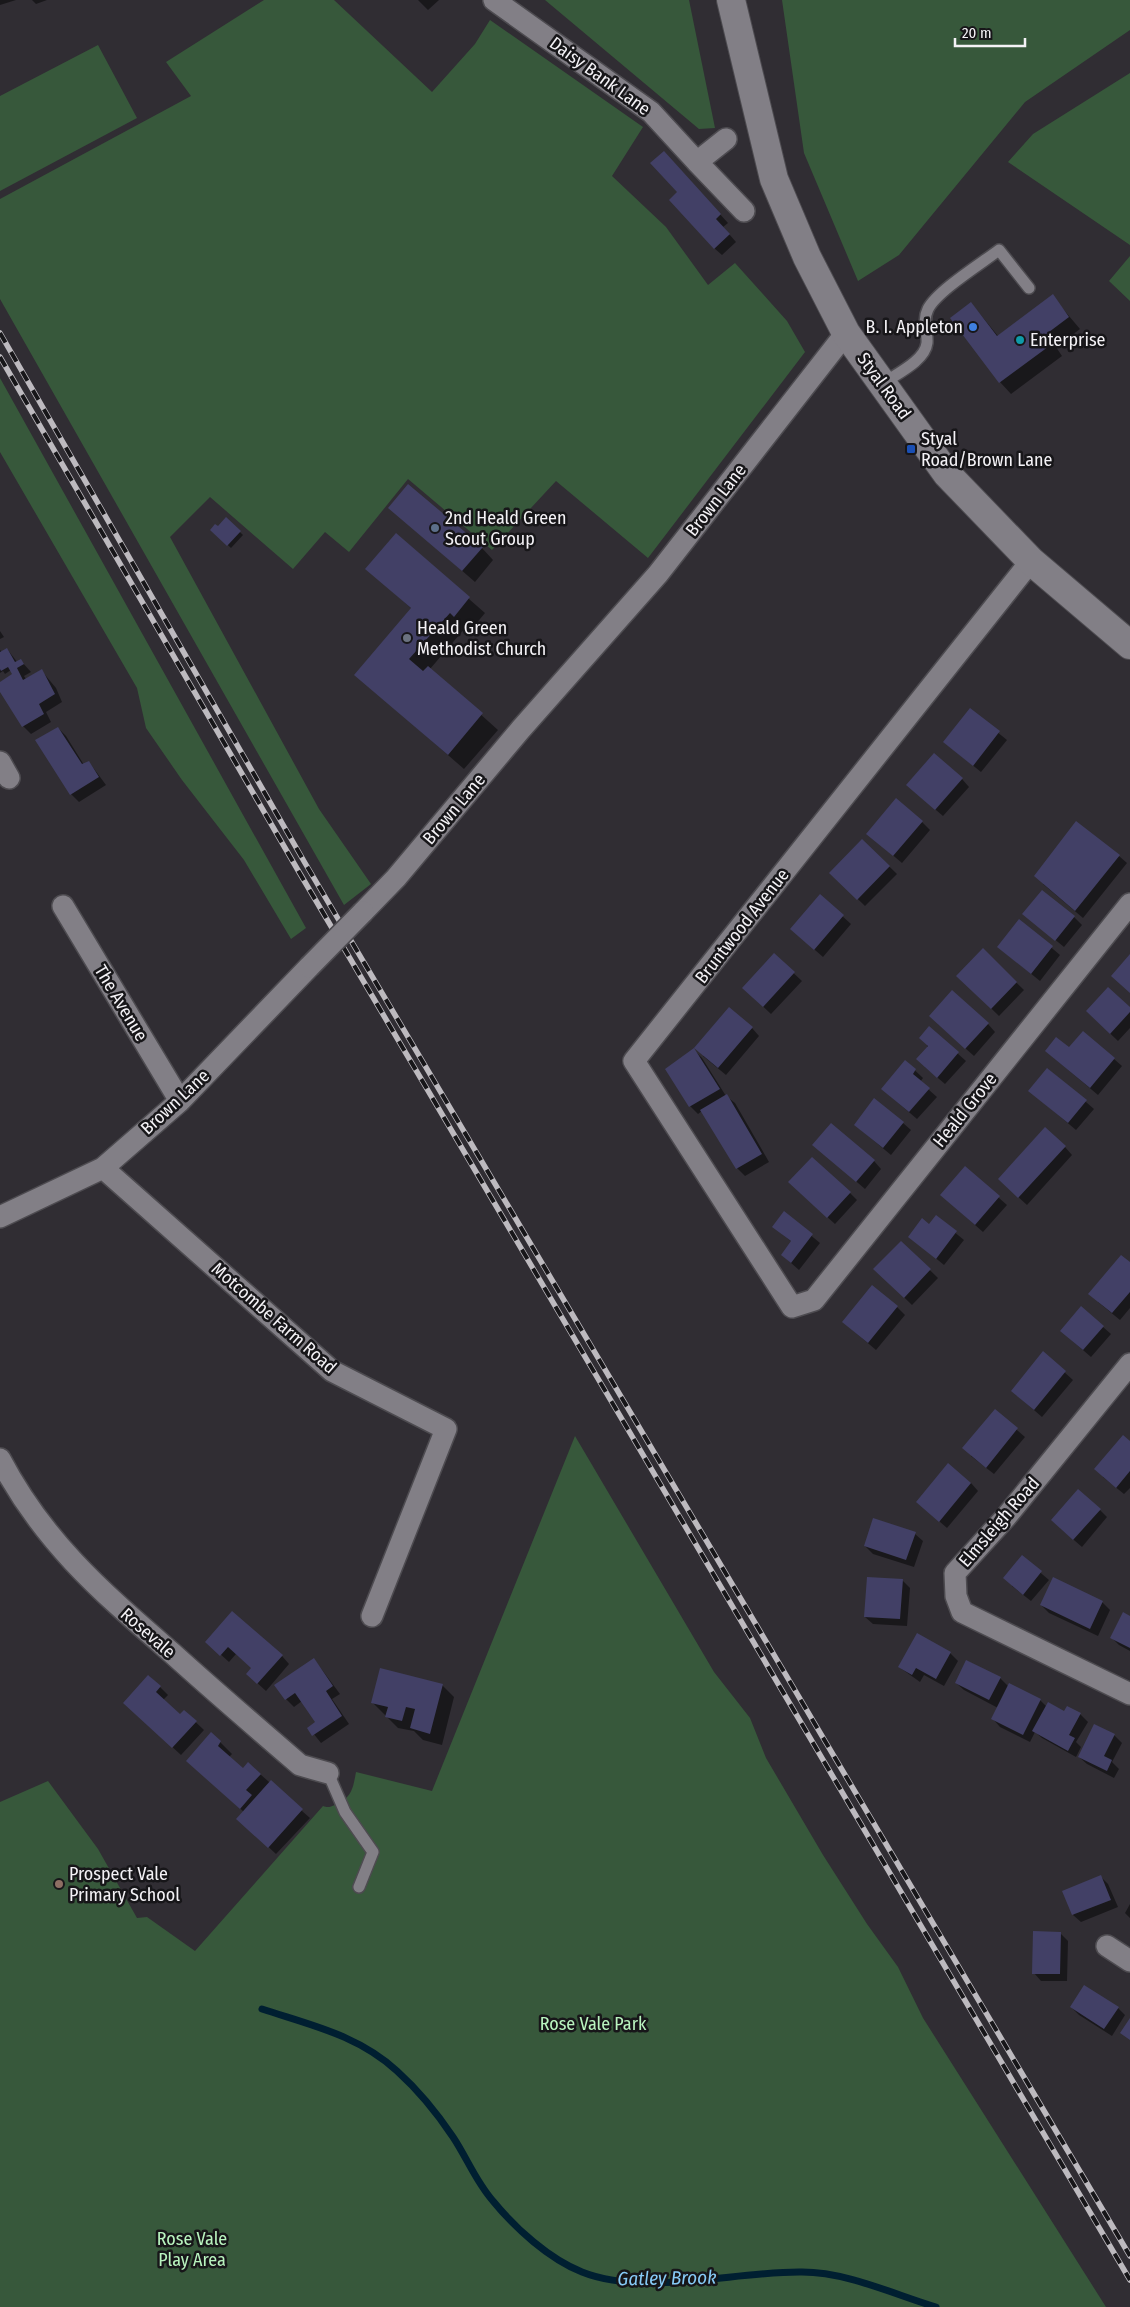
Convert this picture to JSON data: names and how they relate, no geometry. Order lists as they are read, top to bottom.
{
  "streets": {
    "main road": ["Styal Road"],
    "street": [
      "Daisy Bank Lane",
      "Brown Lane",
      "Bruntwood Avenue",
      "The Avenue",
      "Heald Grove",
      "Motcombe Farm Road",
      "Elmsleigh Road",
      "Rosevale"
    ]
  },
  "crossings": [
    ["Styal Road", "Brown Lane"],
    ["Styal Road", "Bruntwood Avenue"],
    ["Brown Lane", "The Avenue"],
    ["Brown Lane", "Motcombe Farm Road"],
    ["Bruntwood Avenue", "Heald Grove"]
  ],
  "water": ["Gatley Brook"],
  "parks": ["Rose Vale Park", "Rose Vale Play Area"],
  "places": {
    "other": [
      "B. I. Appleton",
      "Enterprise",
      "2nd Heald Green Scout Group",
      "Heald Green Methodist Church",
      "Prospect Vale Primary School"
    ],
    "transit": ["Styal Road/Brown Lane"]
  },
  "scale_bar": "20 m"
}
